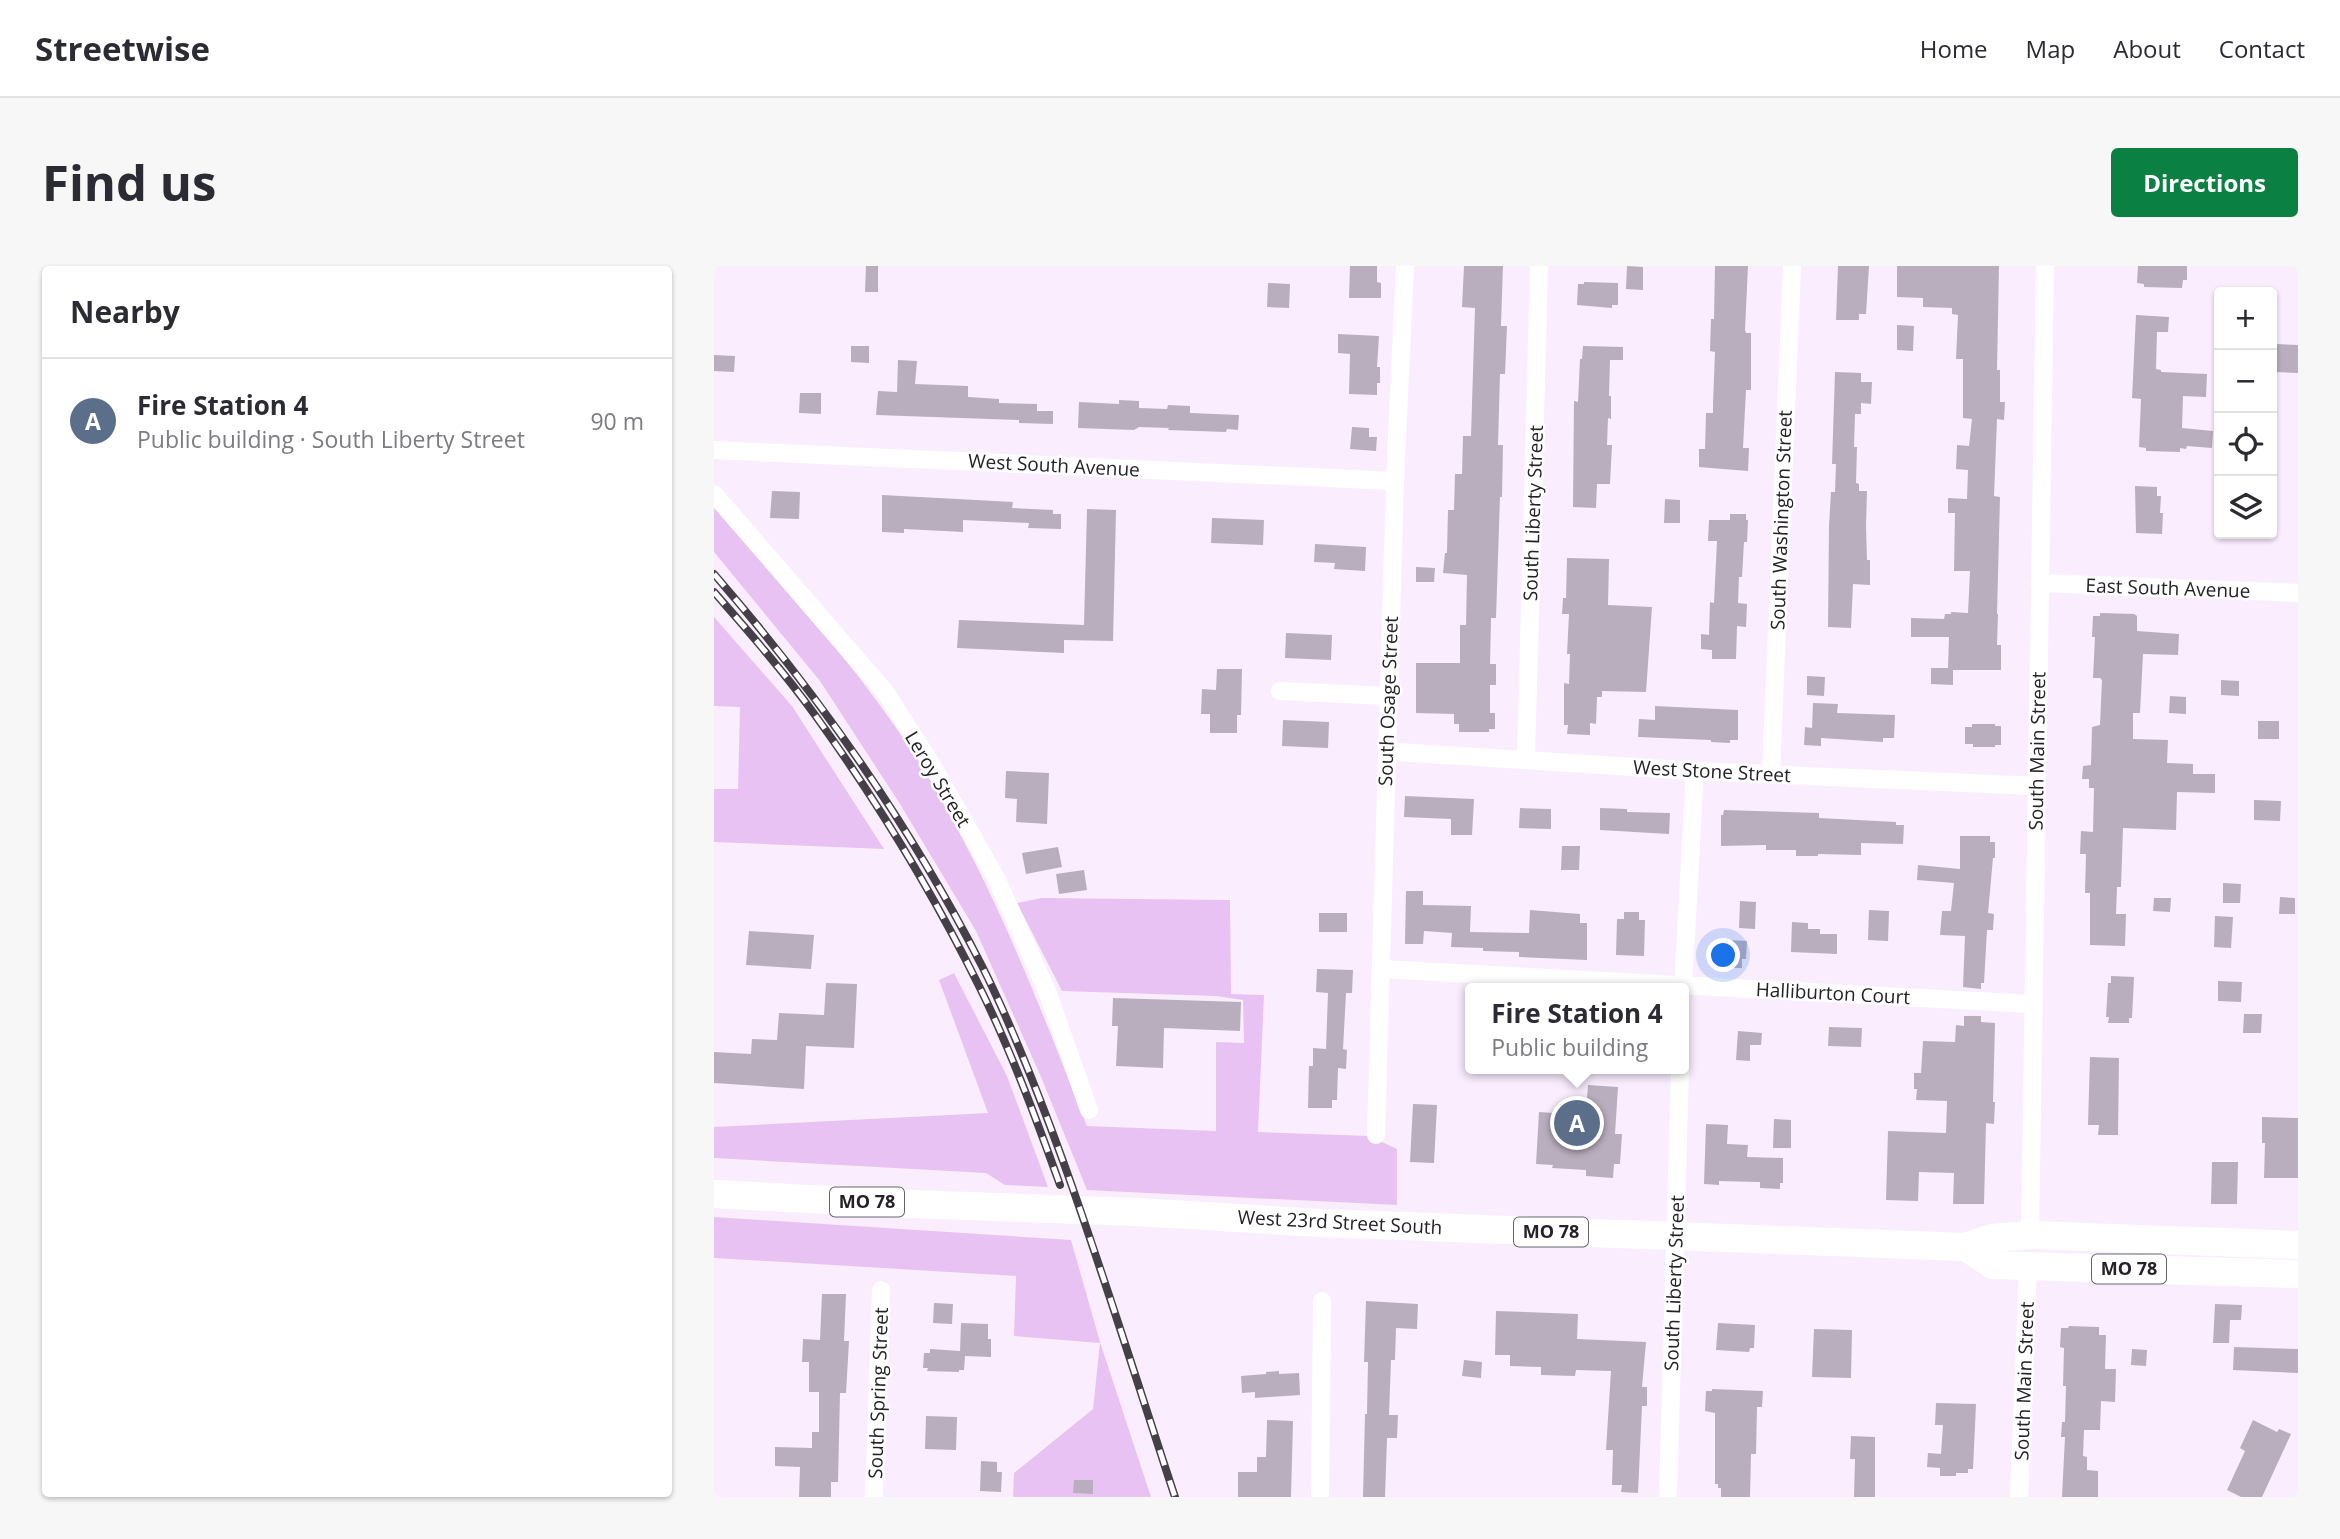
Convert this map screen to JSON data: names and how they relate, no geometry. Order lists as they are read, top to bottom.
{
  "streets": {
    "main road": ["MO 78", "West 23rd Street South"],
    "street": [
      "West South Avenue",
      "South Liberty Street",
      "South Washington Street",
      "East South Avenue",
      "South Osage Street",
      "South Main Street",
      "West Stone Street",
      "Leroy Street",
      "Halliburton Court",
      "South Spring Street"
    ]
  },
  "crossings": [
    ["West South Avenue", "South Osage Street"],
    ["South Liberty Street", "West Stone Street"],
    ["South Liberty Street", "West 23rd Street South"],
    ["South Washington Street", "West Stone Street"],
    ["East South Avenue", "South Main Street"],
    ["South Osage Street", "West Stone Street"],
    ["South Osage Street", "Halliburton Court"],
    ["South Main Street", "West Stone Street"],
    ["South Main Street", "Halliburton Court"],
    ["South Main Street", "MO 78"],
    ["MO 78", "West 23rd Street South"]
  ],
  "page": {
    "header": "Streetwise",
    "nav": [
      "Home",
      "Map",
      "About",
      "Contact"
    ],
    "buttons": "Directions",
    "title": "Find us",
    "heading": "Nearby",
    "map_buttons": ["+", "−"],
    "list": [
      {
        "mark": "A",
        "name": "Fire Station 4",
        "note": "Public building · South Liberty Street",
        "value": "90 m"
      }
    ],
    "popup": ["Fire Station 4", "Public building"],
    "pins": "A"
  }
}
